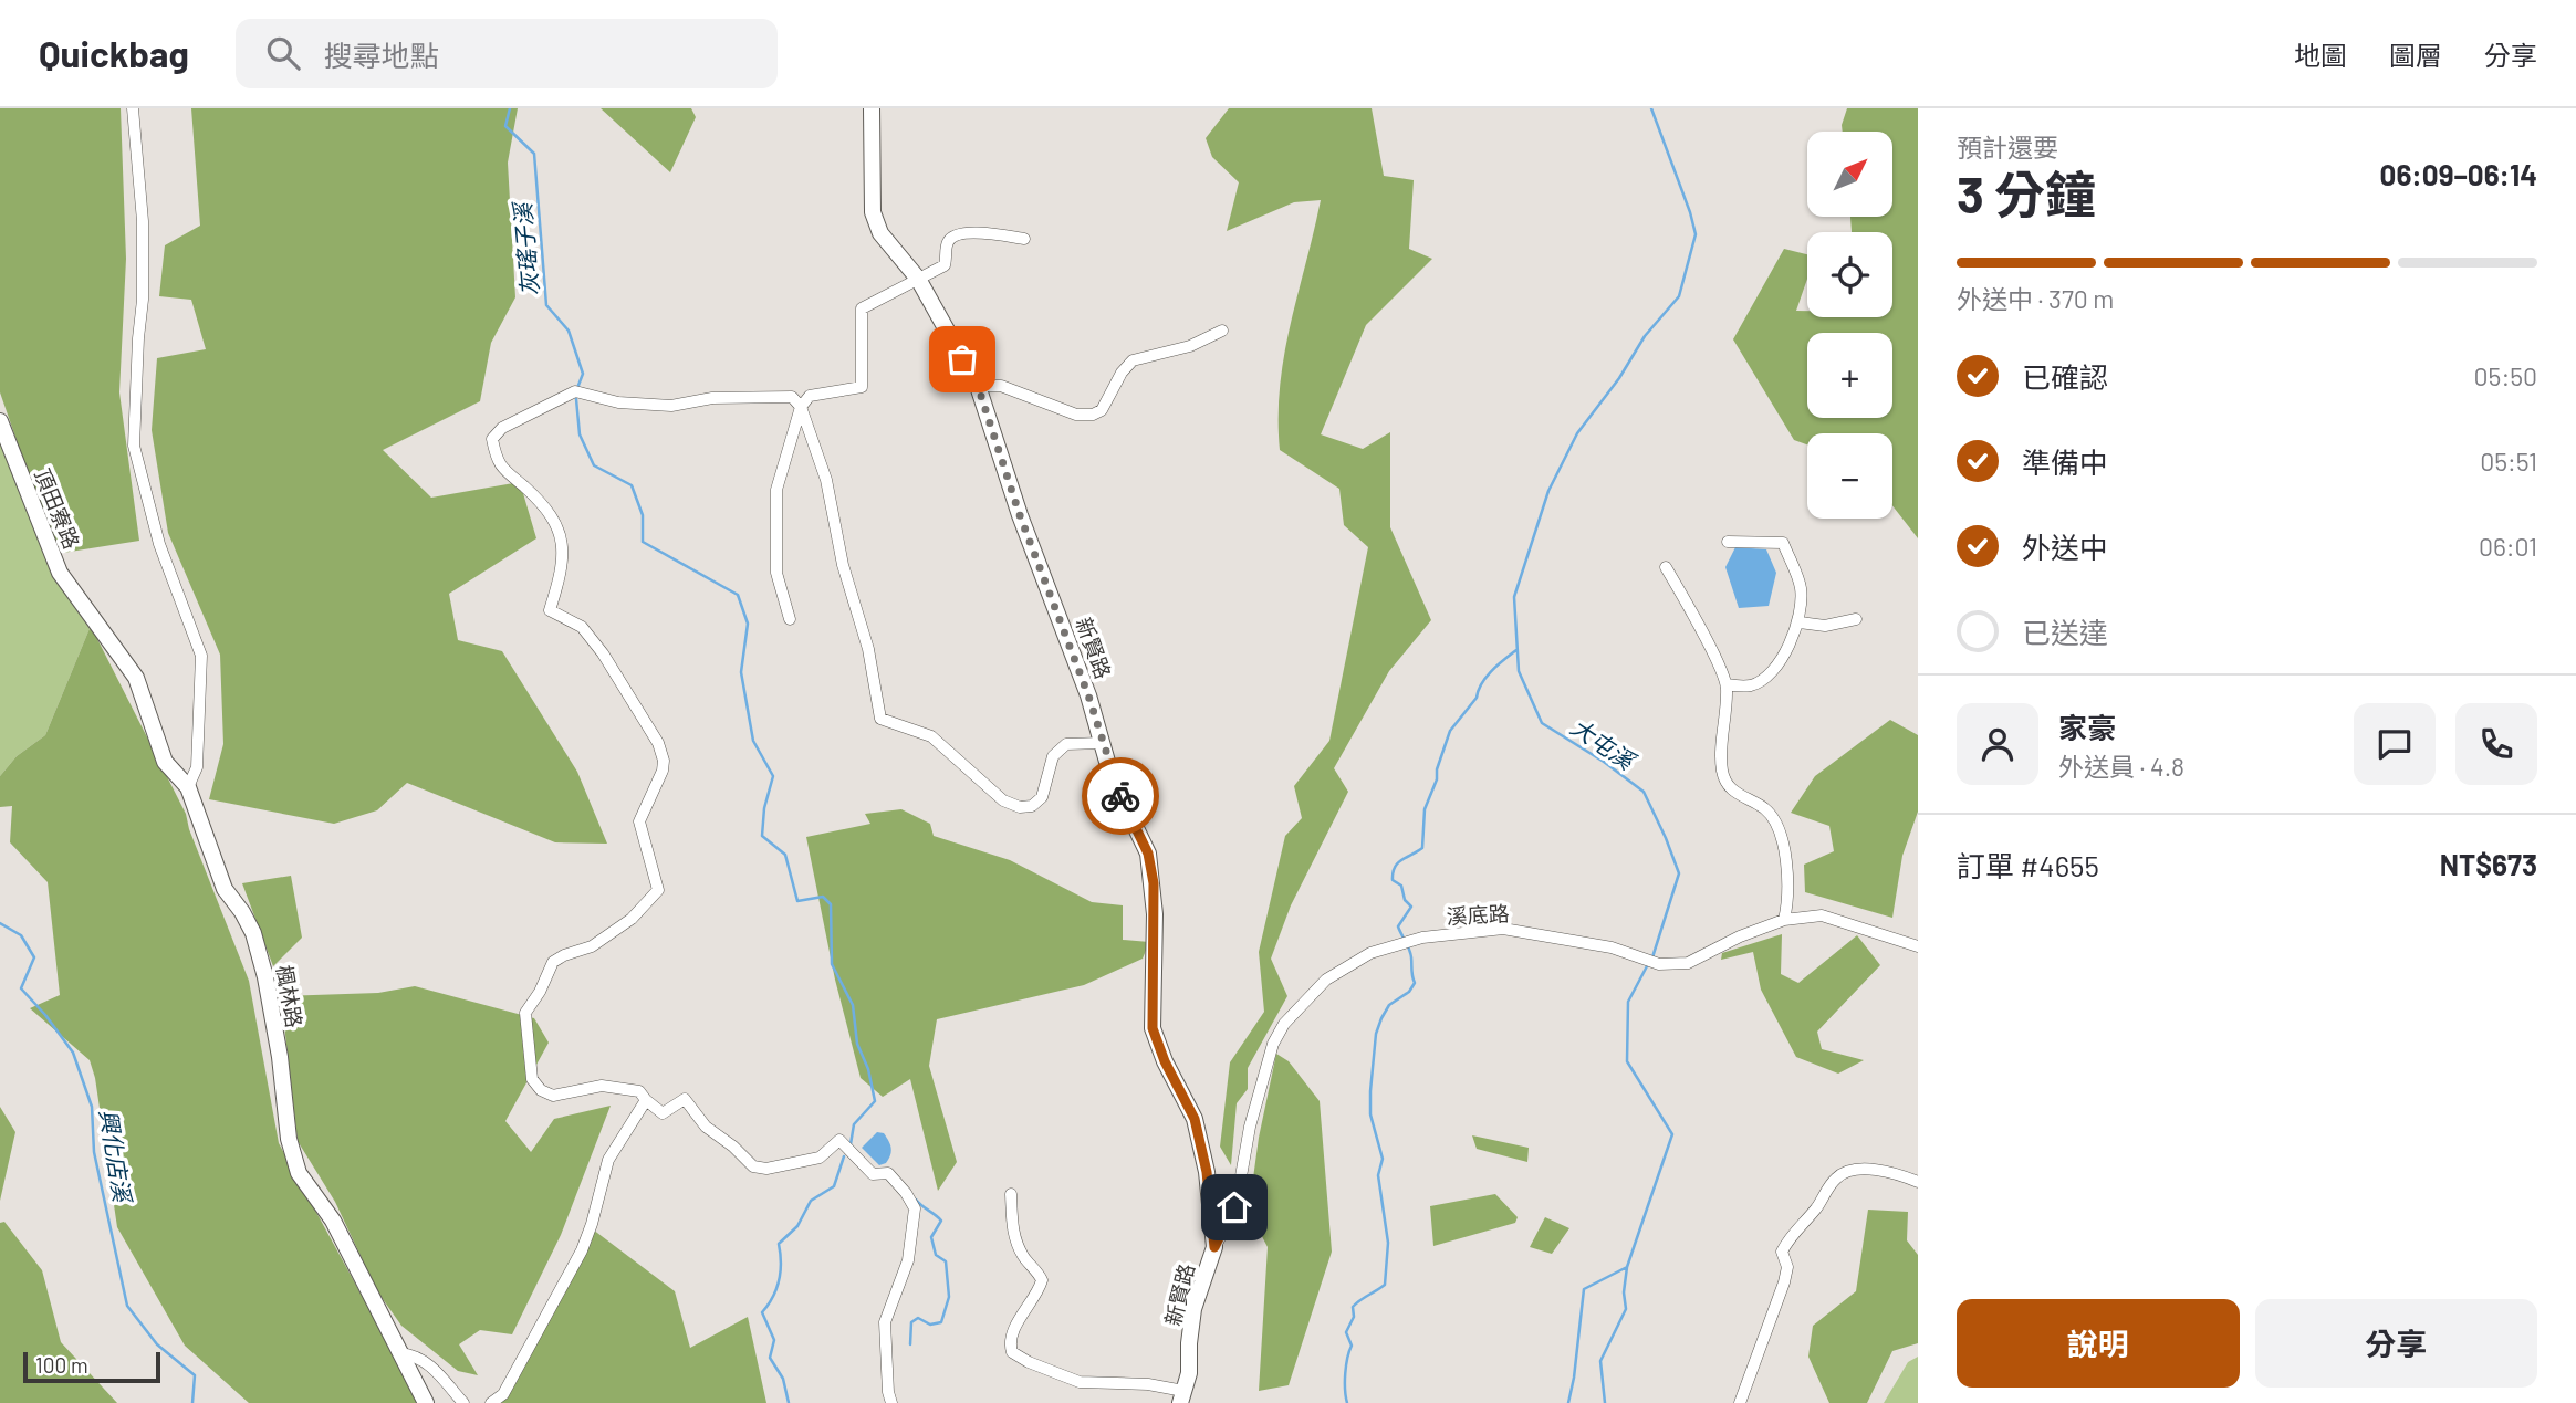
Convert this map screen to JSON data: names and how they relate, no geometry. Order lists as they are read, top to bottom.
{
  "streets": {
    "street": [
      "頂田寮路",
      "新賢路",
      "溪底路",
      "楓林路"
    ]
  },
  "crossings": [
    ["頂田寮路", "楓林路"],
    ["新賢路", "溪底路"]
  ],
  "water": ["灰瑤子溪", "大屯溪", "興化店溪"],
  "scale_bar": "100 m",
  "north": "top right",
  "page": {
    "header": "Quickbag",
    "search": "搜尋地點",
    "nav": ["地圖", "圖層", "分享"],
    "heading": ["3 分鐘", "預計還要", "06:09–06:14"],
    "panel": [
      "家豪",
      "外送員 · 4.8",
      "訂單 #4655",
      "NT$673"
    ],
    "map_buttons": ["+", "−"],
    "bar": "外送中 · 370 m",
    "list": [
      ["已確認", "05:50"],
      ["準備中", "05:51"],
      ["外送中", "06:01"],
      "已送達"
    ],
    "buttons": ["說明", "分享"],
    "scale": "100 m"
  }
}
